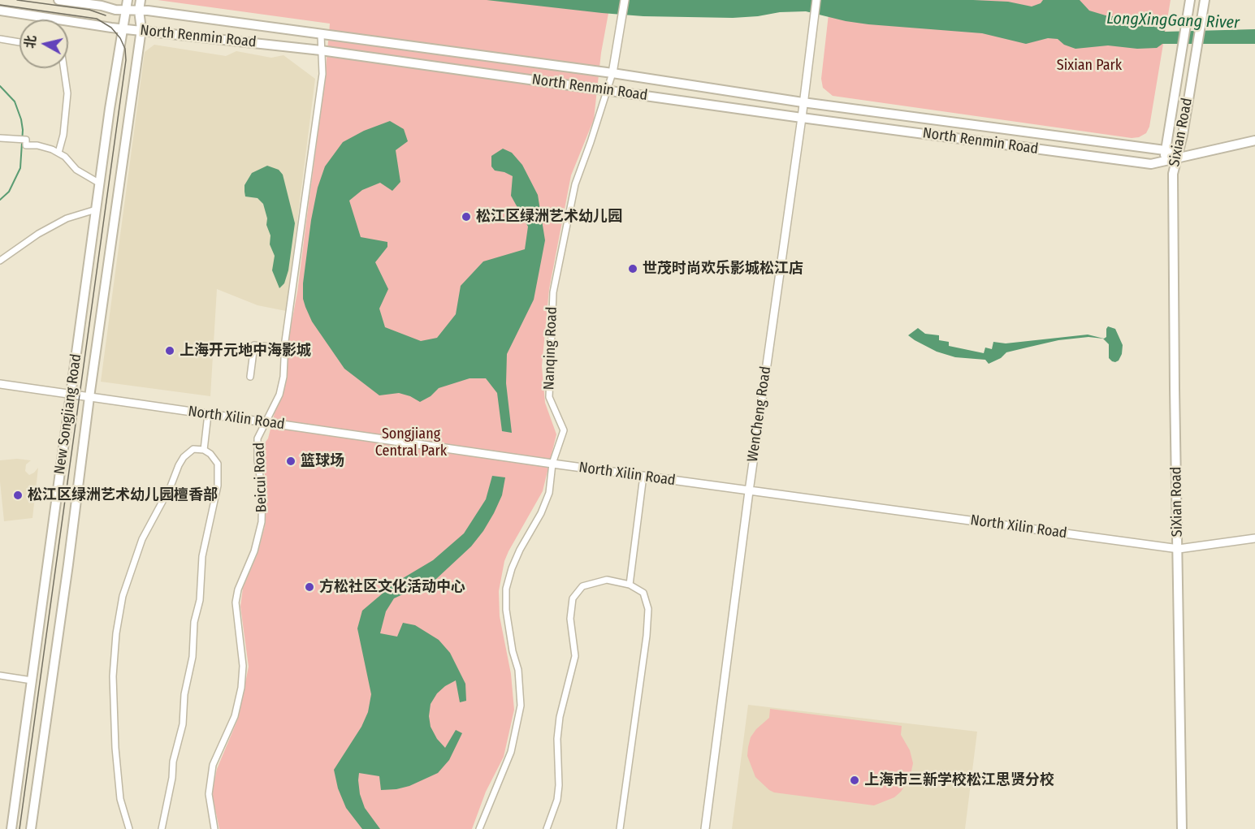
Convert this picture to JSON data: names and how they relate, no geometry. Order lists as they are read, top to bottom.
{
  "streets": {
    "main road": [
      "North Renmin Road",
      "Sixian Road",
      "New Songjiang Road",
      "SiXian Road"
    ],
    "street": [
      "Nanqing Road",
      "WenCheng Road",
      "North Xilin Road",
      "Beicui Road"
    ]
  },
  "crossings": [
    ["North Renmin Road", "Sixian Road"],
    ["North Renmin Road", "Nanqing Road"],
    ["North Renmin Road", "New Songjiang Road"],
    ["North Renmin Road", "WenCheng Road"],
    ["North Renmin Road", "Beicui Road"],
    ["Sixian Road", "SiXian Road"],
    ["Nanqing Road", "North Xilin Road"],
    ["New Songjiang Road", "North Xilin Road"],
    ["WenCheng Road", "North Xilin Road"],
    ["North Xilin Road", "Beicui Road"],
    ["North Xilin Road", "SiXian Road"]
  ],
  "water": ["LongXingGang River"],
  "parks": ["Sixian Park", "Songjiang Central Park"],
  "places": [
    "松江区绿洲艺术幼儿园",
    "世茂时尚欢乐影城松江店",
    "上海开元地中海影城",
    "篮球场",
    "松江区绿洲艺术幼儿园檀香部",
    "方松社区文化活动中心",
    "上海市三新学校松江思贤分校"
  ],
  "north": "left"
}
